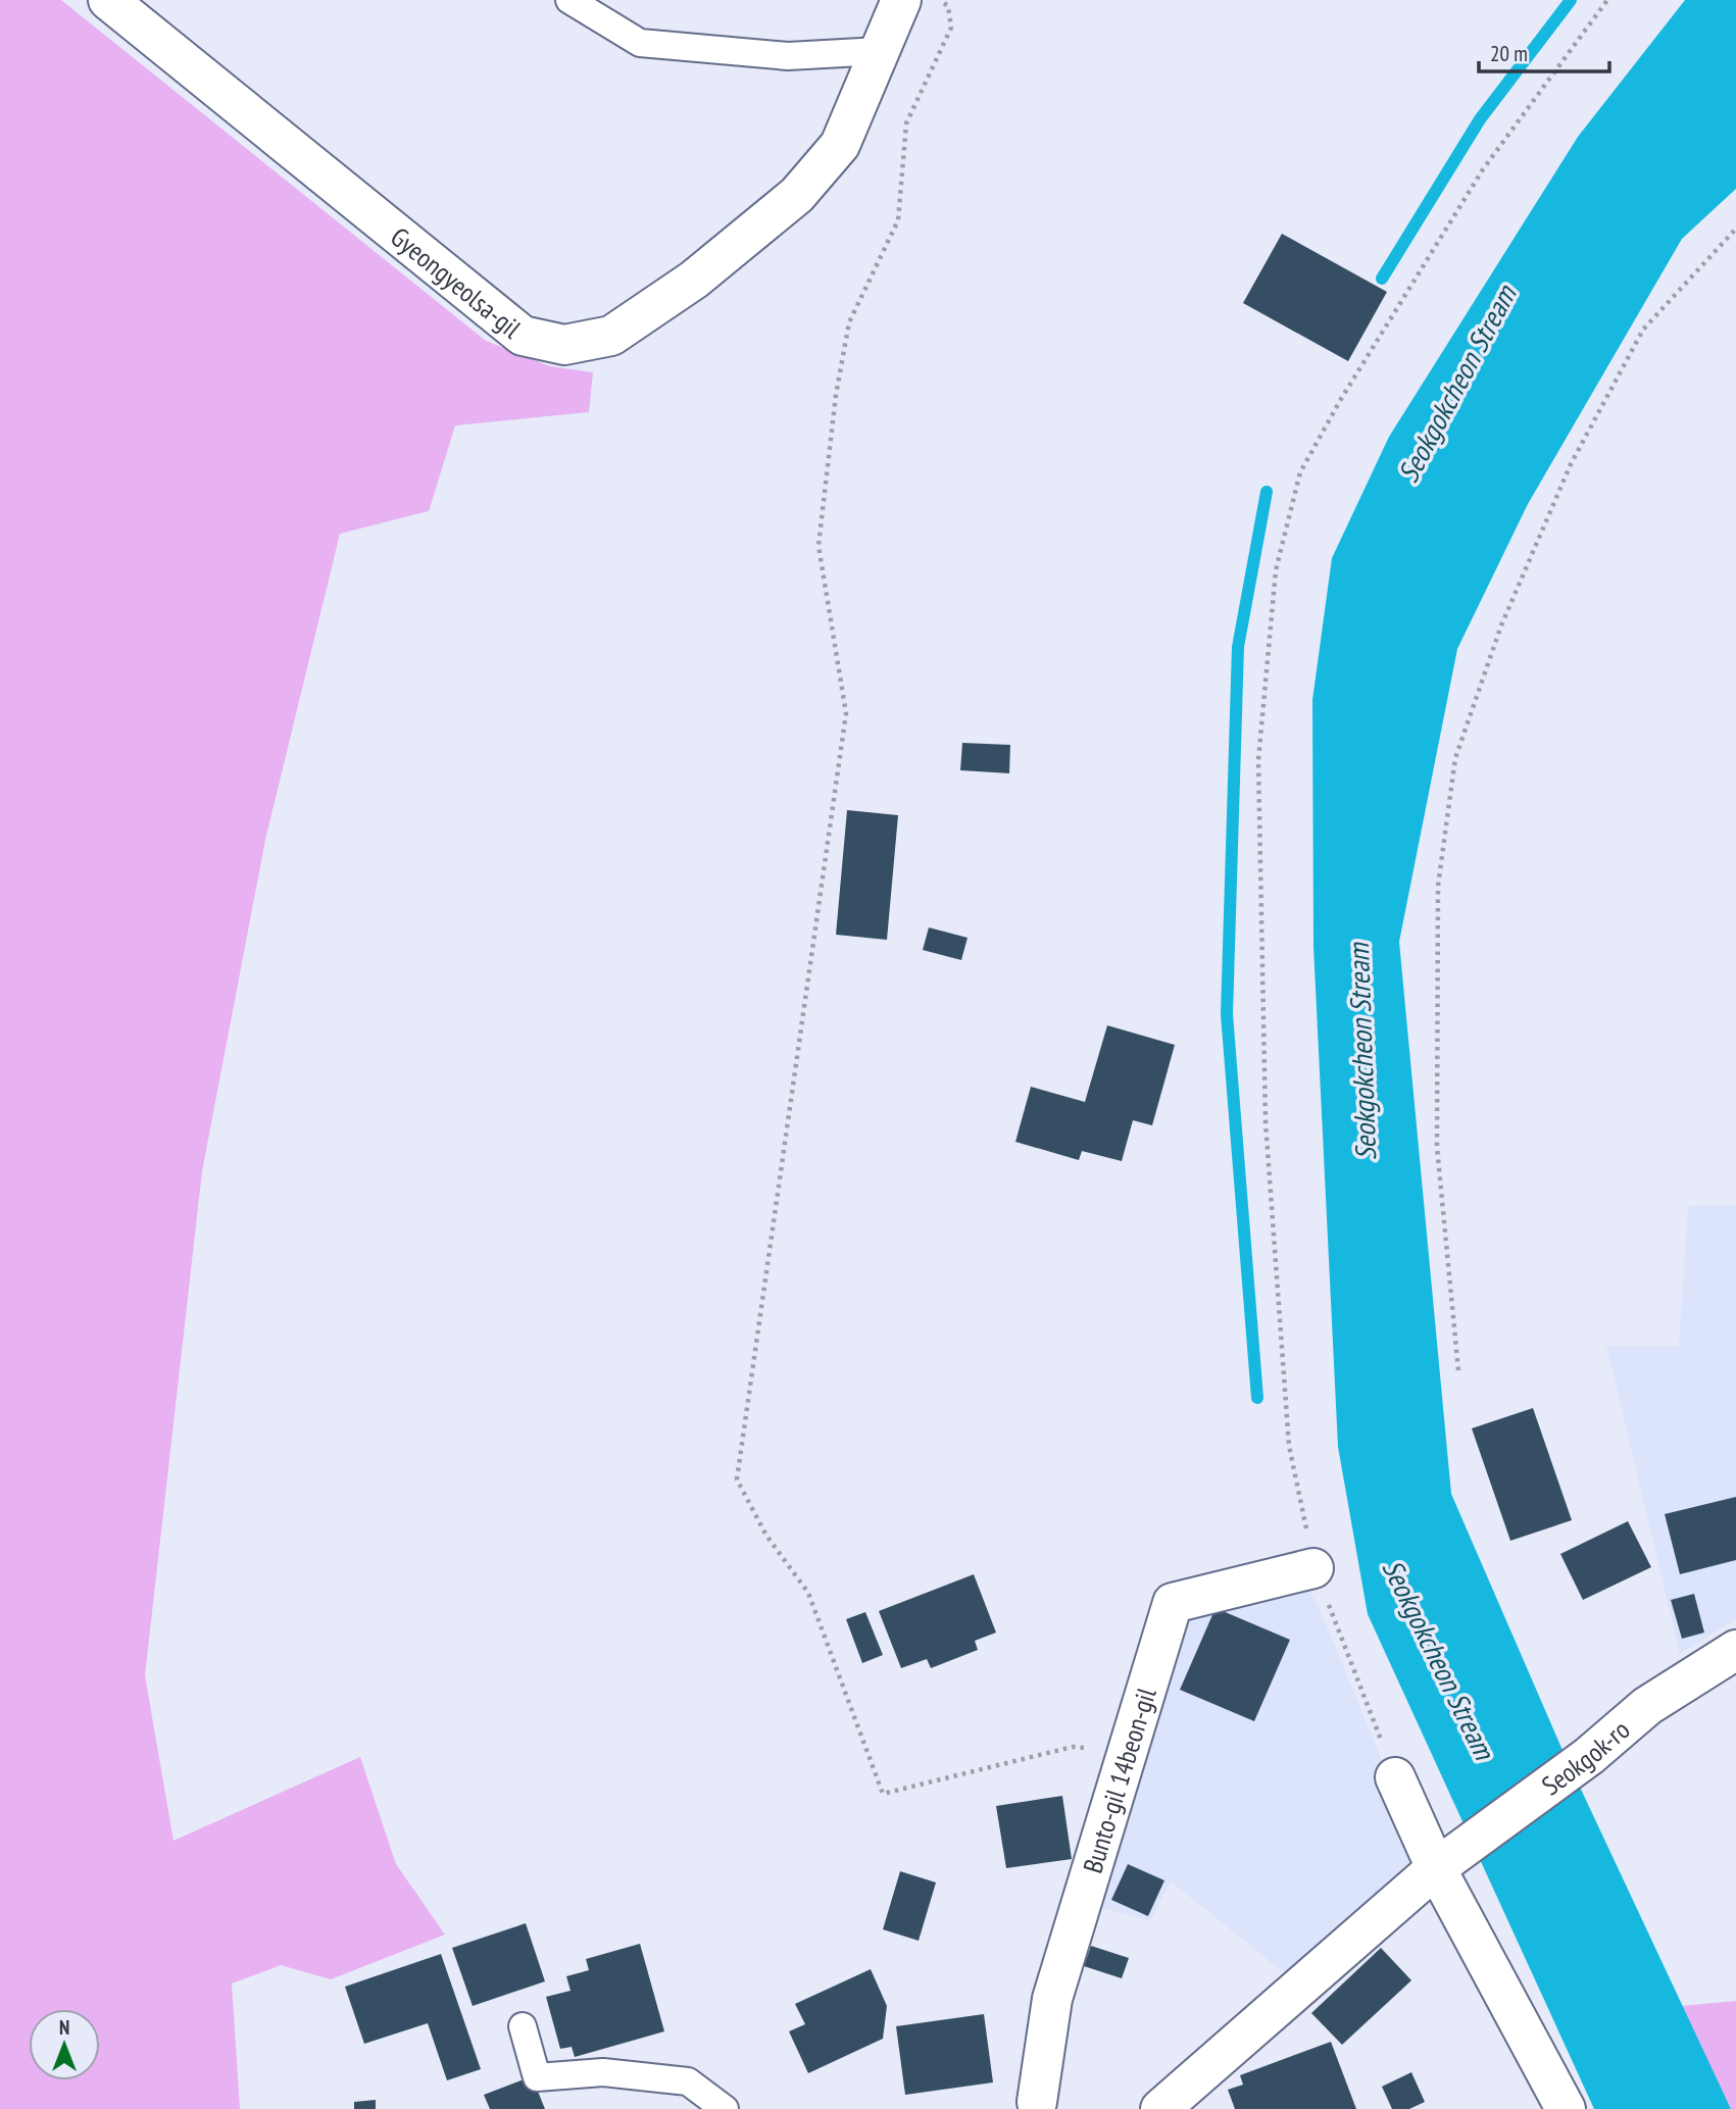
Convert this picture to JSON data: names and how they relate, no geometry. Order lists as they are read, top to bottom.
{
  "streets": {
    "street": ["Gyeongyeolsa-gil", "Seokgok-ro", "Bunto-gil 14beon-gil"]
  },
  "water": ["Seokgokcheon Stream"],
  "scale_bar": "20 m",
  "north": "top"
}
